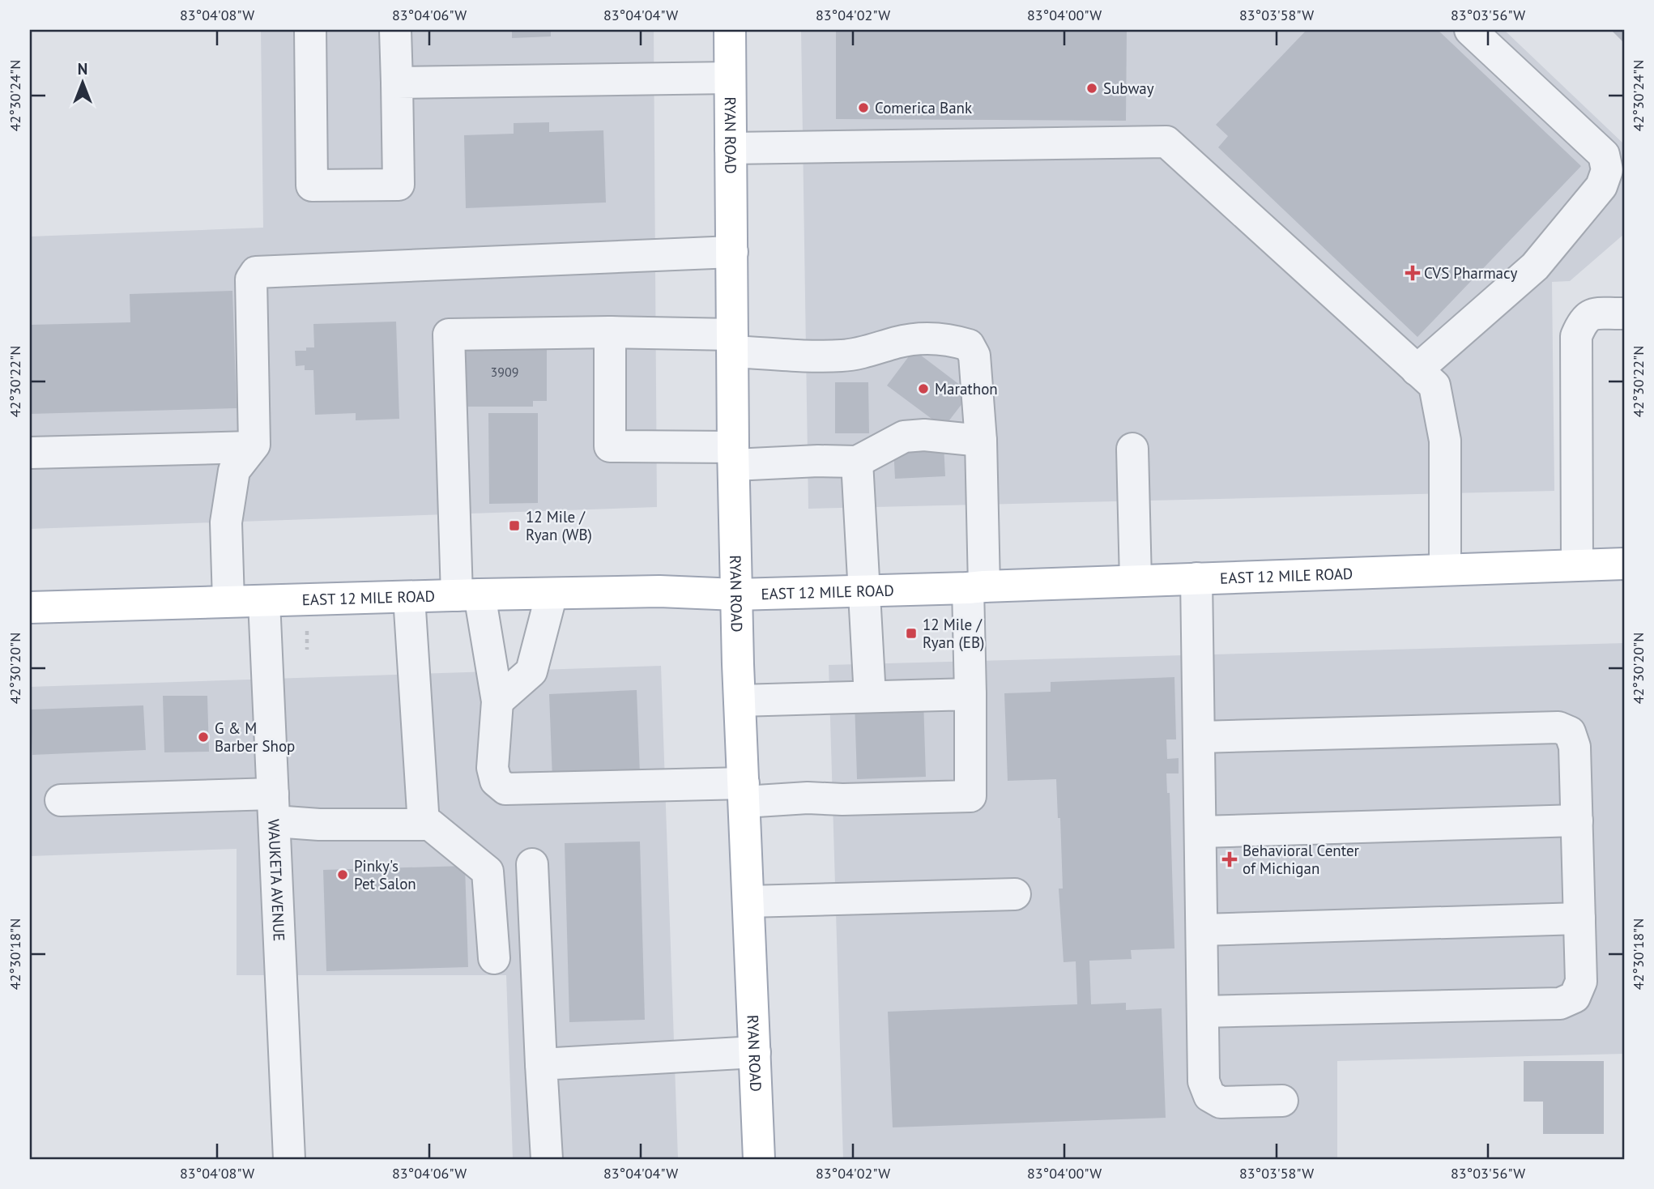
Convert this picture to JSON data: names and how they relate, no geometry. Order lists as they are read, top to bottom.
{
  "streets": {
    "main road": ["RYAN ROAD", "EAST 12 MILE ROAD"],
    "street": ["WAUKETA AVENUE"]
  },
  "crossings": [
    ["RYAN ROAD", "EAST 12 MILE ROAD"],
    ["EAST 12 MILE ROAD", "WAUKETA AVENUE"]
  ],
  "places": {
    "other": [
      "Subway",
      "Comerica Bank",
      "Marathon",
      "G & M Barber Shop",
      "Pinky's Pet Salon"
    ],
    "health": ["CVS Pharmacy", "Behavioral Center of Michigan"],
    "transit": ["12 Mile / Ryan (WB)", "12 Mile / Ryan (EB)"]
  },
  "house_numbers": ["3909"],
  "north": "top",
  "coordinates": [
    "83°04'08\"W",
    "83°04'06\"W",
    "83°04'04\"W",
    "83°04'02\"W",
    "83°04'00\"W",
    "83°03'58\"W",
    "83°03'56\"W",
    "42°30'24\"N",
    "42°30'22\"N",
    "42°30'20\"N",
    "42°30'18\"N"
  ]
}
